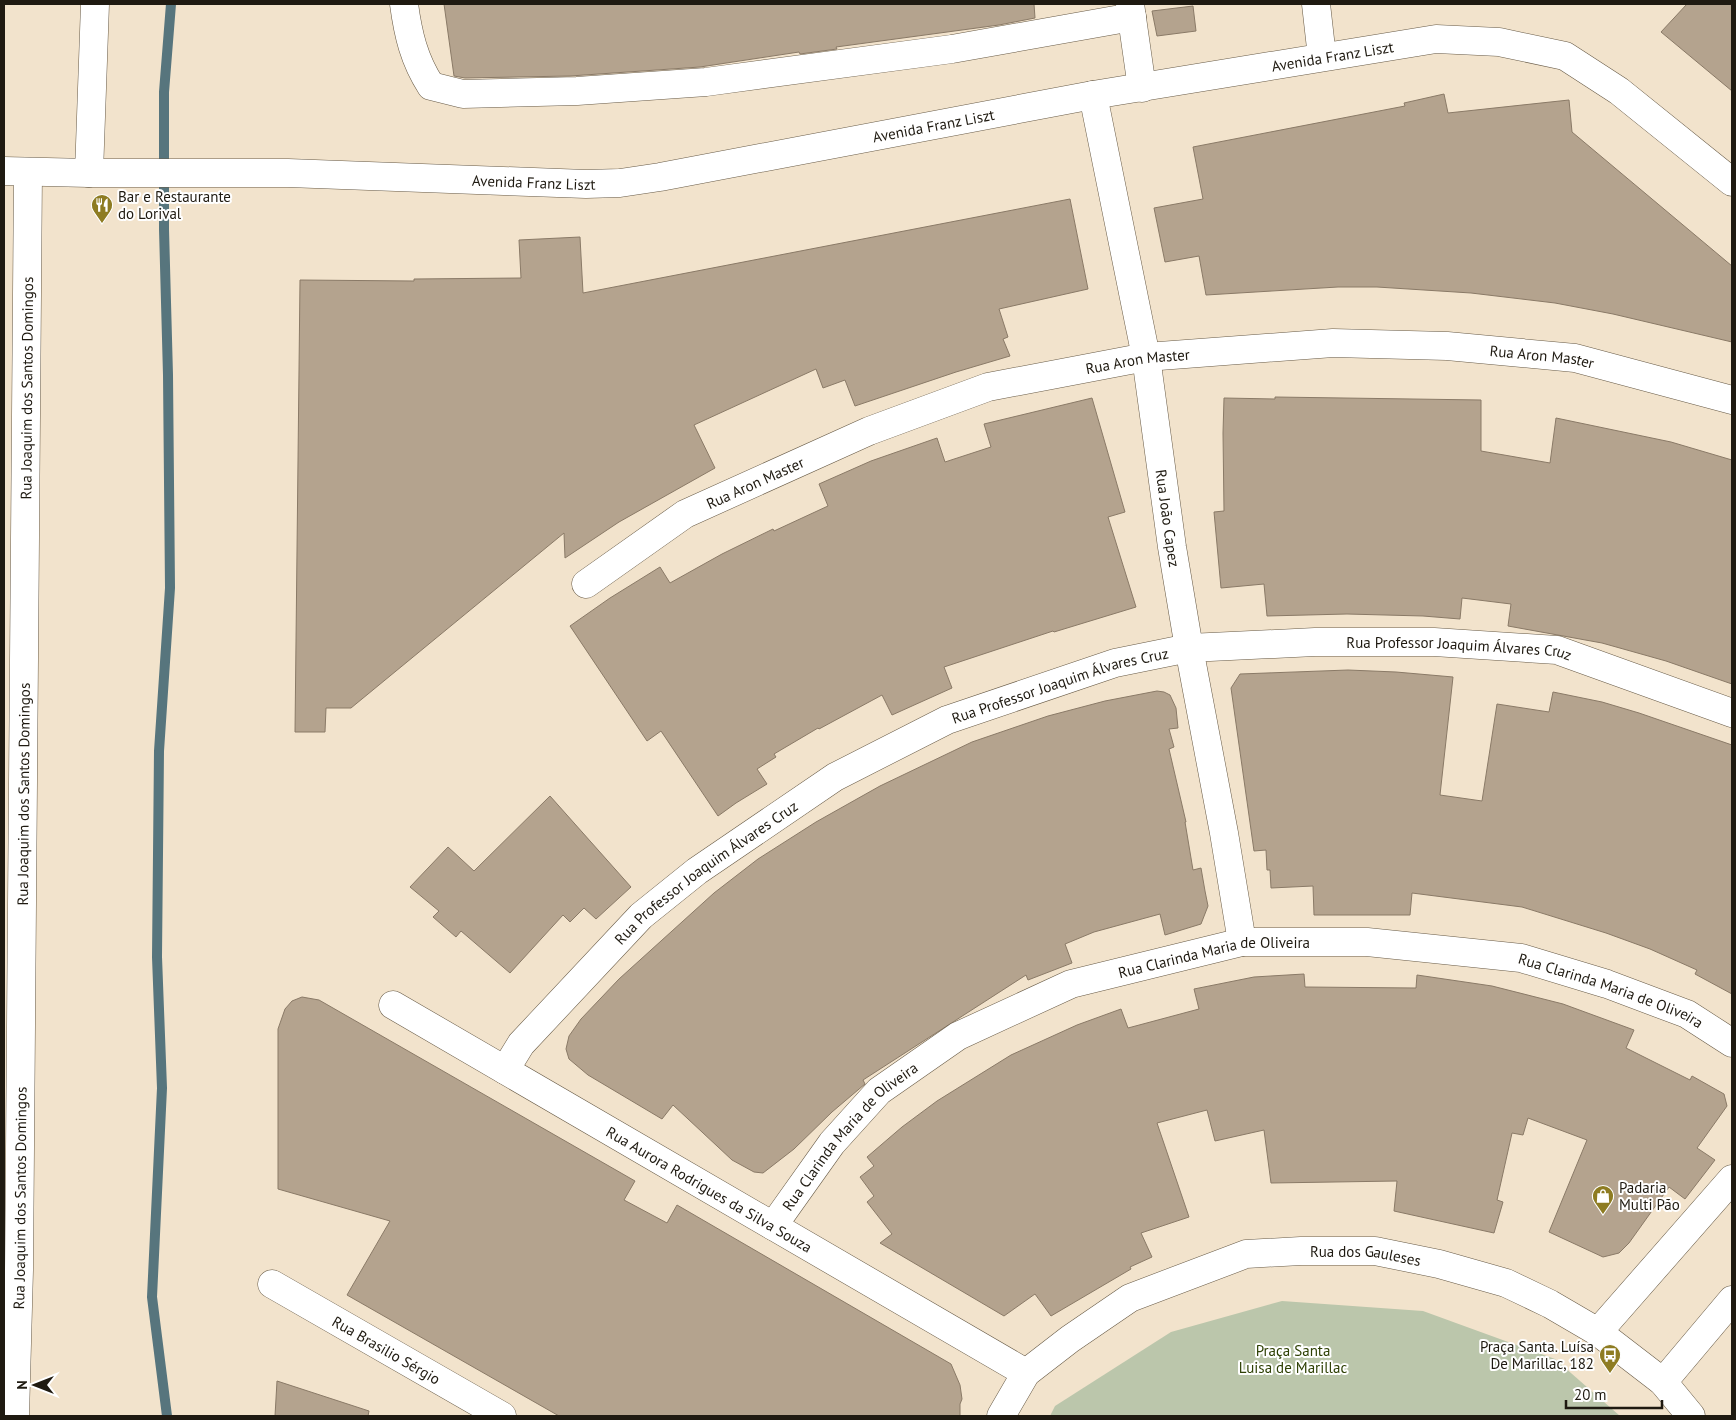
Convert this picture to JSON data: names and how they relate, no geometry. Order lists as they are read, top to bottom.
{
  "streets": {
    "street": [
      "Avenida Franz Liszt",
      "Rua Aron Master",
      "Rua Joaquim dos Santos Domingos",
      "Rua João Capez",
      "Rua Professor Joaquim Álvares Cruz",
      "Rua Clarinda Maria de Oliveira",
      "Rua Aurora Rodrigues da Silva Souza",
      "Rua dos Gauleses",
      "Rua Brasilio Sérgio"
    ]
  },
  "crossings": [
    ["Avenida Franz Liszt", "Rua Joaquim dos Santos Domingos"],
    ["Avenida Franz Liszt", "Rua João Capez"],
    ["Rua Aron Master", "Rua João Capez"],
    ["Rua João Capez", "Rua Professor Joaquim Álvares Cruz"],
    ["Rua João Capez", "Rua Clarinda Maria de Oliveira"],
    ["Rua Professor Joaquim Álvares Cruz", "Rua Aurora Rodrigues da Silva Souza"],
    ["Rua Clarinda Maria de Oliveira", "Rua Aurora Rodrigues da Silva Souza"],
    ["Rua Aurora Rodrigues da Silva Souza", "Rua dos Gauleses"]
  ],
  "parks": ["Praça Santa Luisa de Marillac"],
  "places": {
    "restaurant": ["Bar e Restaurante do Lorival"],
    "shop": ["Padaria Multi Pão"],
    "bus stop": ["Praça Santa. Luísa De Marillac, 182"]
  },
  "scale_bar": "20 m",
  "north": "left"
}
